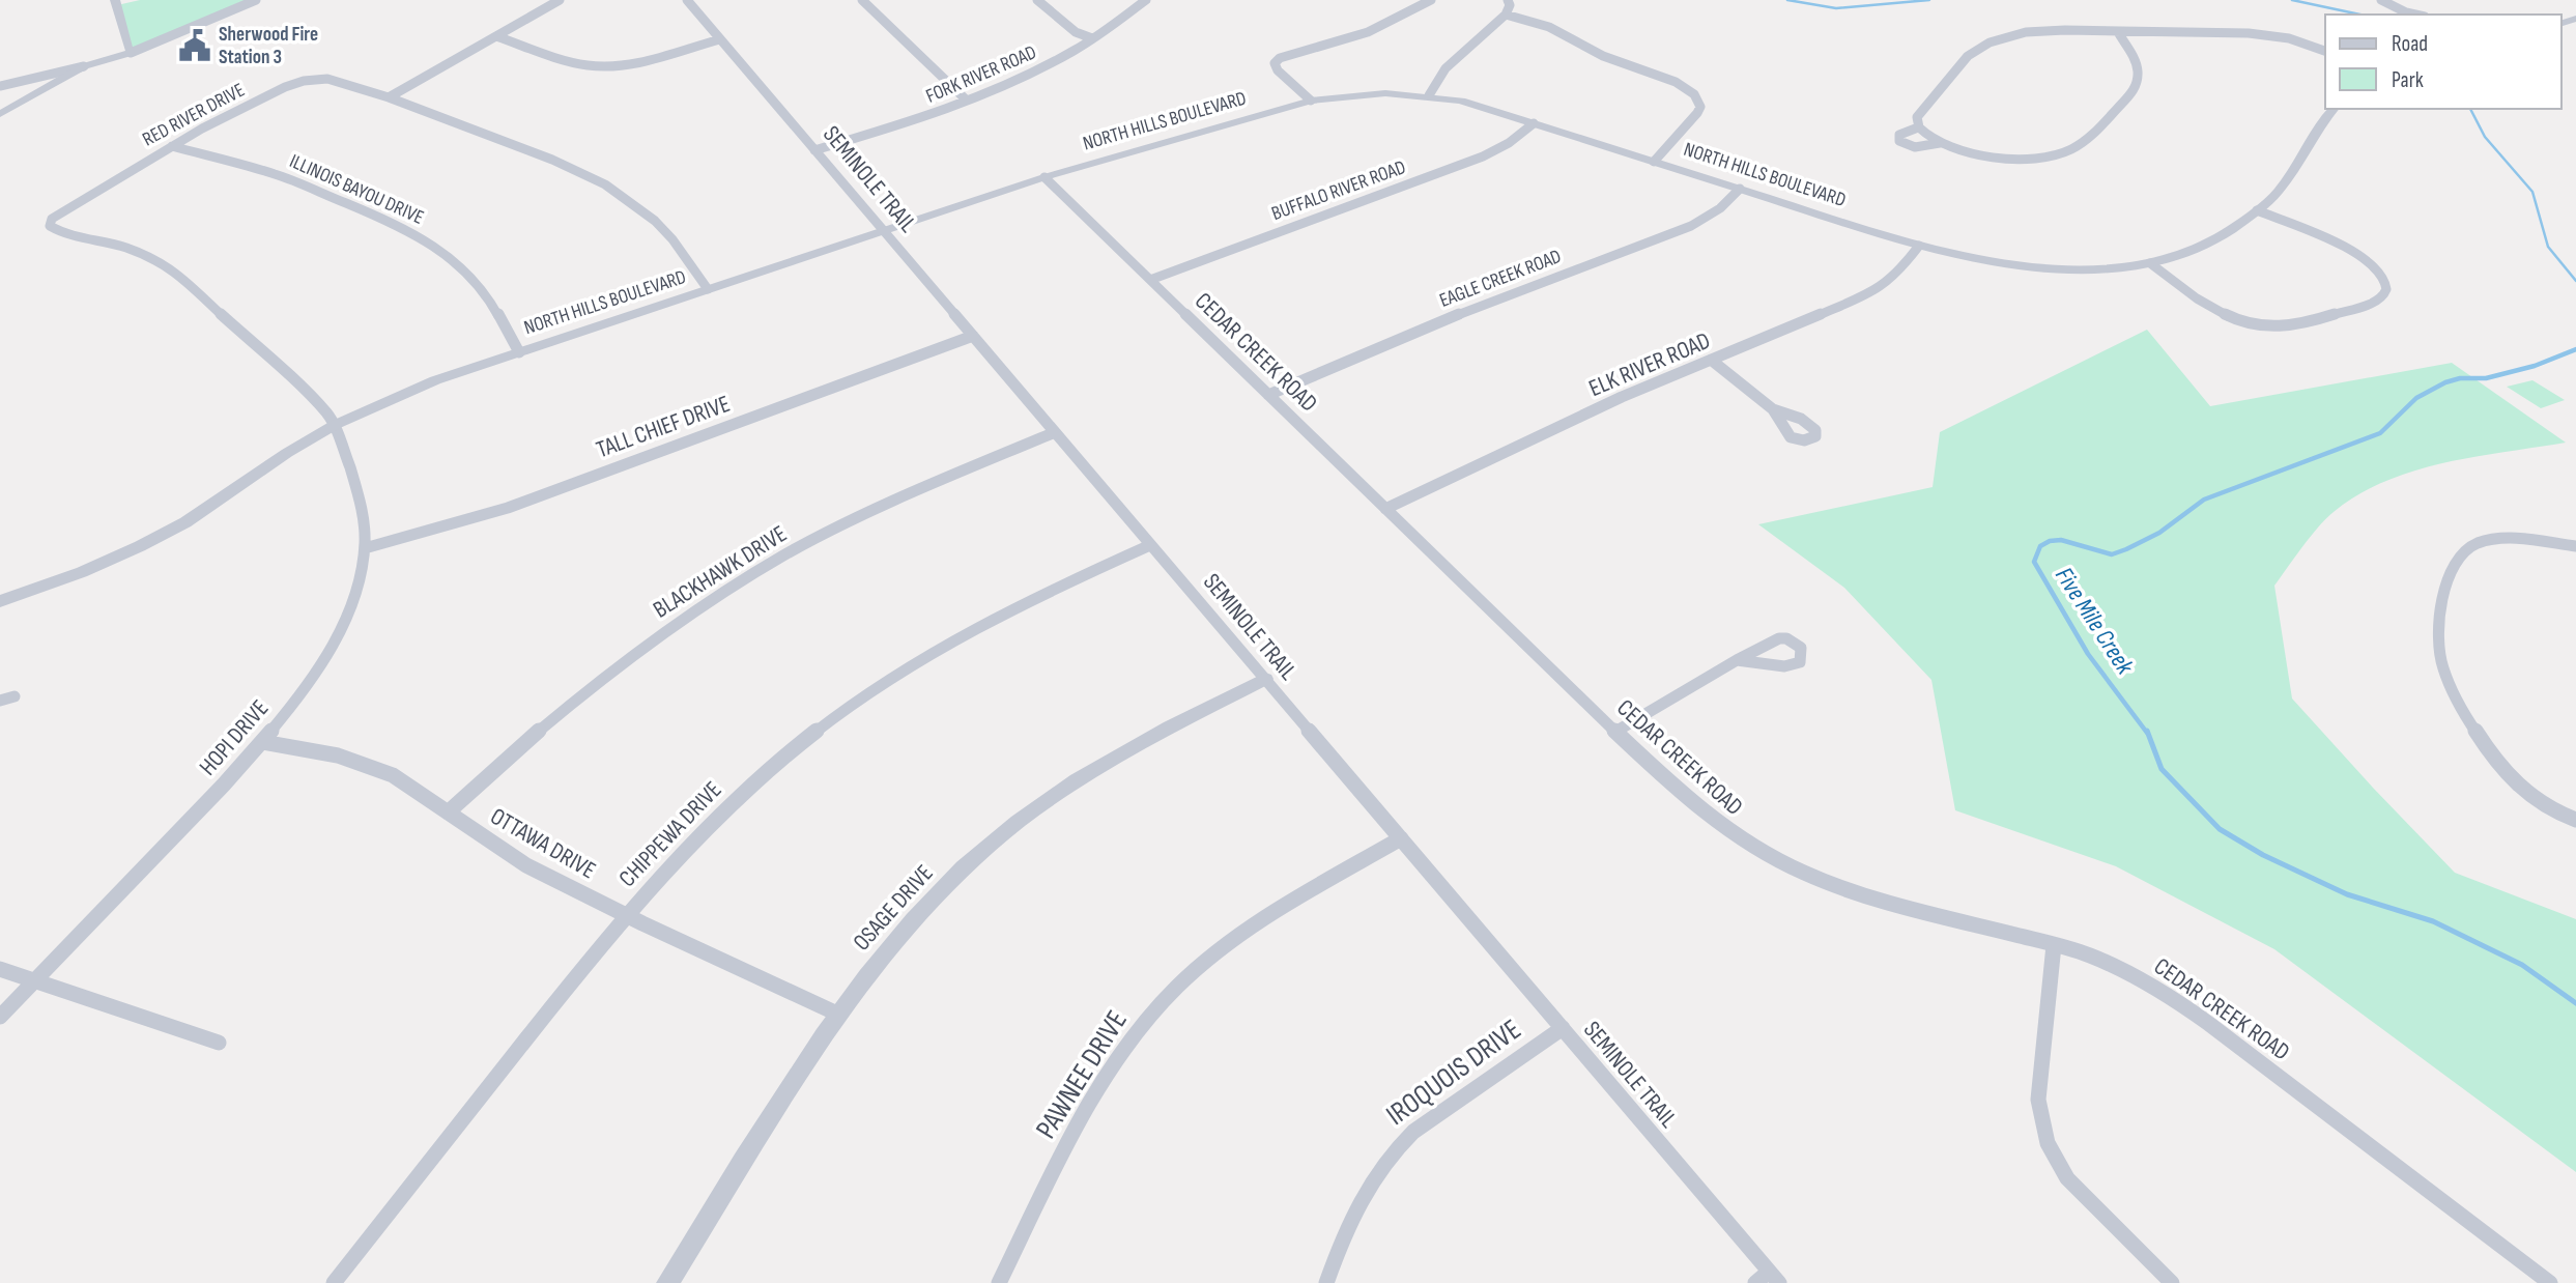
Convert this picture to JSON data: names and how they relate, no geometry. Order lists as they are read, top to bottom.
{
  "streets": {
    "street": [
      "FORK RIVER ROAD",
      "RED RIVER DRIVE",
      "NORTH HILLS BOULEVARD",
      "SEMINOLE TRAIL",
      "ILLINOIS BAYOU DRIVE",
      "BUFFALO RIVER ROAD",
      "EAGLE CREEK ROAD",
      "CEDAR CREEK ROAD",
      "ELK RIVER ROAD",
      "TALL CHIEF DRIVE",
      "BLACKHAWK DRIVE",
      "HOPI DRIVE",
      "CHIPPEWA DRIVE",
      "OTTAWA DRIVE",
      "OSAGE DRIVE",
      "IROQUOIS DRIVE",
      "PAWNEE DRIVE"
    ]
  },
  "crossings": [
    ["FORK RIVER ROAD", "SEMINOLE TRAIL"],
    ["RED RIVER DRIVE", "NORTH HILLS BOULEVARD"],
    ["RED RIVER DRIVE", "ILLINOIS BAYOU DRIVE"],
    ["RED RIVER DRIVE", "HOPI DRIVE"],
    ["NORTH HILLS BOULEVARD", "SEMINOLE TRAIL"],
    ["NORTH HILLS BOULEVARD", "ILLINOIS BAYOU DRIVE"],
    ["NORTH HILLS BOULEVARD", "BUFFALO RIVER ROAD"],
    ["NORTH HILLS BOULEVARD", "EAGLE CREEK ROAD"],
    ["NORTH HILLS BOULEVARD", "CEDAR CREEK ROAD"],
    ["NORTH HILLS BOULEVARD", "ELK RIVER ROAD"],
    ["NORTH HILLS BOULEVARD", "HOPI DRIVE"],
    ["SEMINOLE TRAIL", "TALL CHIEF DRIVE"],
    ["SEMINOLE TRAIL", "BLACKHAWK DRIVE"],
    ["SEMINOLE TRAIL", "CHIPPEWA DRIVE"],
    ["SEMINOLE TRAIL", "OSAGE DRIVE"],
    ["SEMINOLE TRAIL", "IROQUOIS DRIVE"],
    ["SEMINOLE TRAIL", "PAWNEE DRIVE"],
    ["BUFFALO RIVER ROAD", "CEDAR CREEK ROAD"],
    ["EAGLE CREEK ROAD", "CEDAR CREEK ROAD"],
    ["CEDAR CREEK ROAD", "ELK RIVER ROAD"],
    ["TALL CHIEF DRIVE", "HOPI DRIVE"],
    ["BLACKHAWK DRIVE", "OTTAWA DRIVE"],
    ["HOPI DRIVE", "OTTAWA DRIVE"],
    ["CHIPPEWA DRIVE", "OTTAWA DRIVE"],
    ["OTTAWA DRIVE", "OSAGE DRIVE"]
  ],
  "water": ["Five Mile Creek"],
  "places": {
    "public building": ["Sherwood Fire Station 3"]
  },
  "legend": ["Road", "Park"]
}
